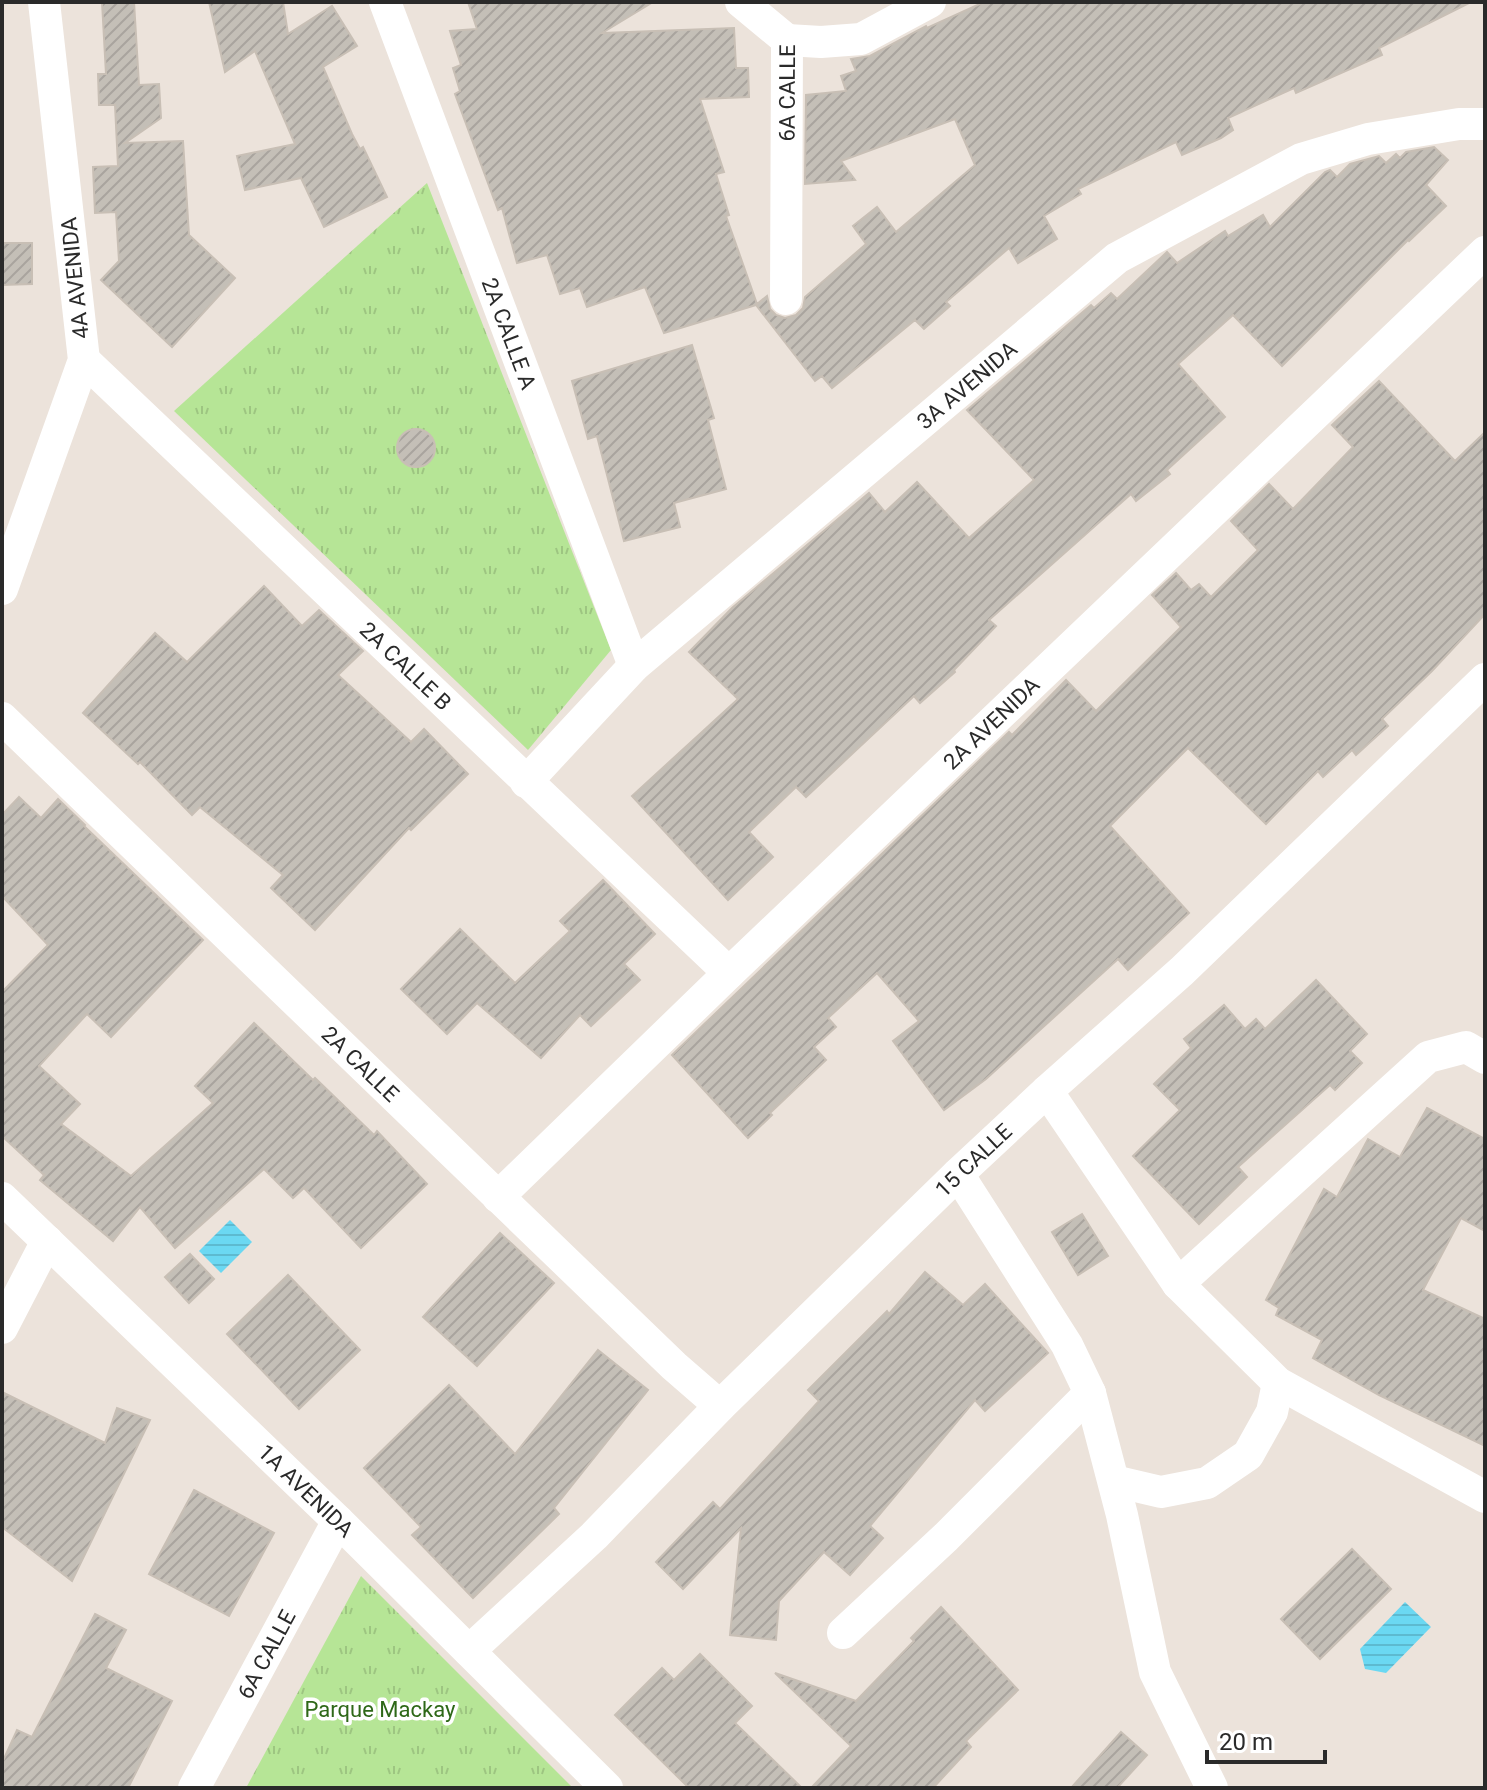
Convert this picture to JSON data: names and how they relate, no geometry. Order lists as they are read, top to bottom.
{
  "streets": {
    "street": [
      "6A CALLE",
      "4A AVENIDA",
      "2A CALLE A",
      "3A AVENIDA",
      "2A CALLE B",
      "2A AVENIDA",
      "2A CALLE",
      "15 CALLE",
      "1A AVENIDA"
    ]
  },
  "crossings": [
    ["6A CALLE", "1A AVENIDA"],
    ["4A AVENIDA", "2A CALLE B"],
    ["2A CALLE A", "3A AVENIDA"],
    ["3A AVENIDA", "2A CALLE B"],
    ["2A CALLE B", "2A AVENIDA"],
    ["2A AVENIDA", "2A CALLE"],
    ["2A CALLE", "15 CALLE"],
    ["15 CALLE", "1A AVENIDA"]
  ],
  "parks": ["Parque Mackay"],
  "scale_bar": "20 m"
}
